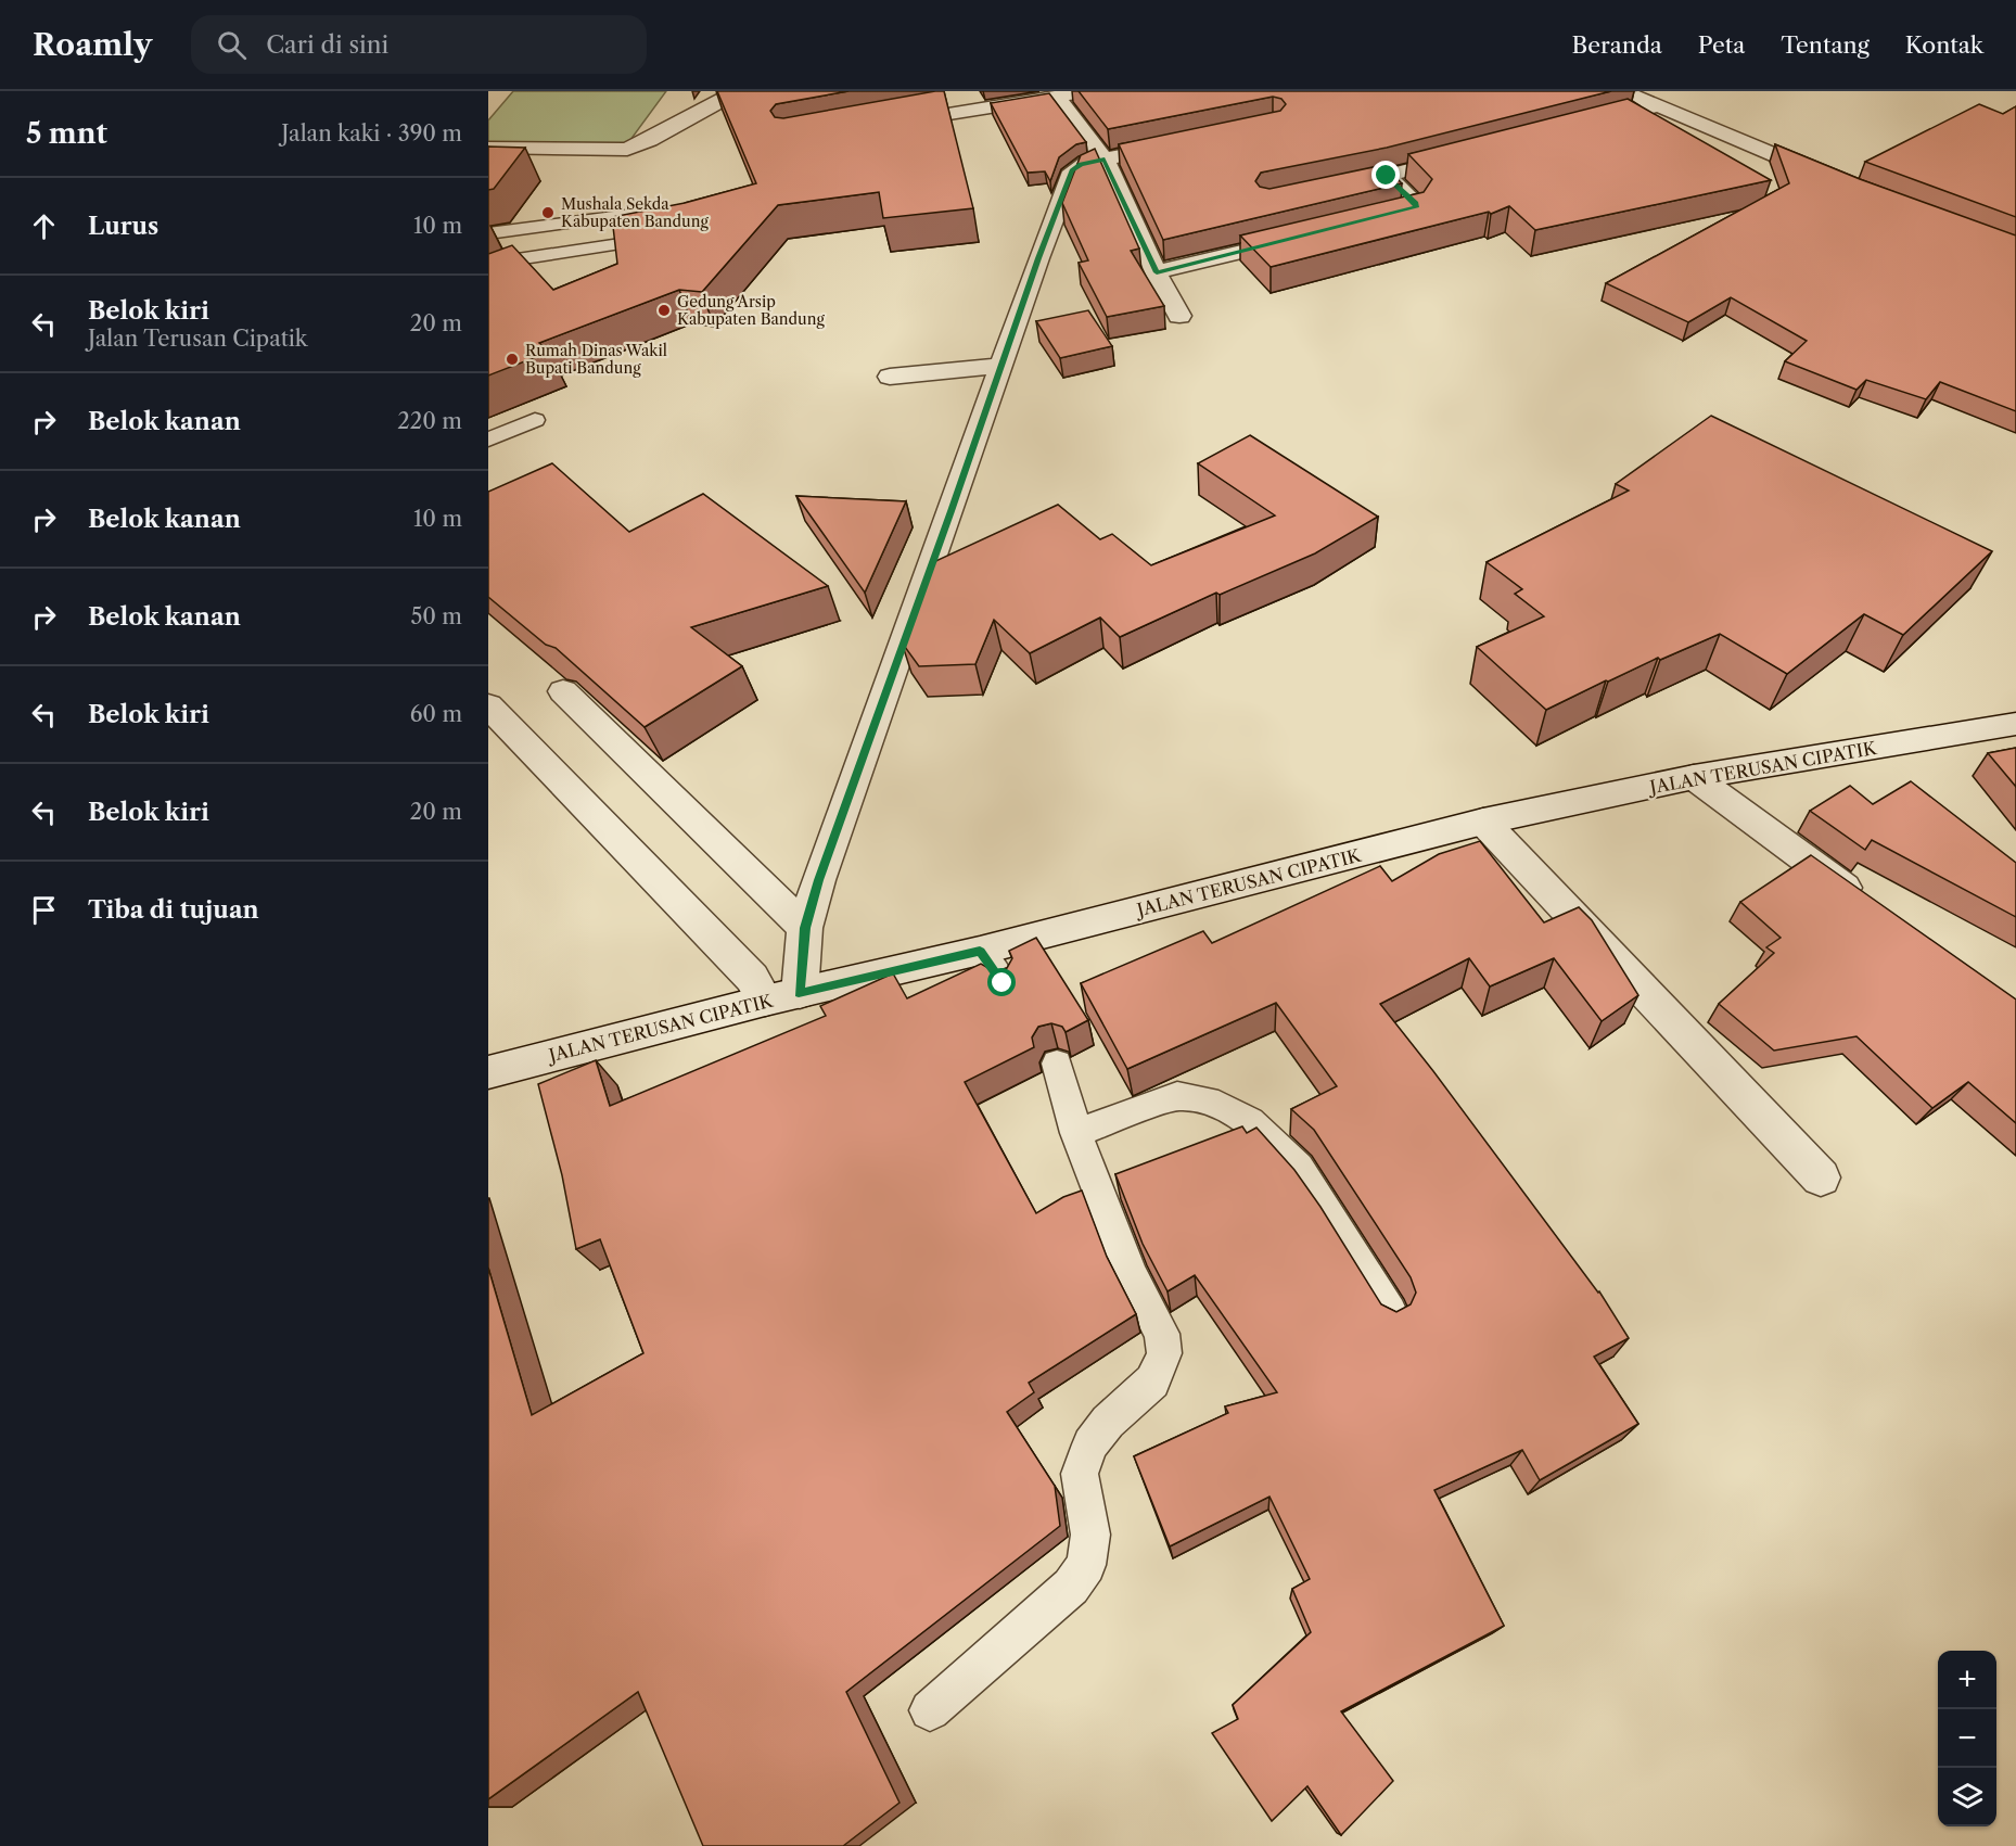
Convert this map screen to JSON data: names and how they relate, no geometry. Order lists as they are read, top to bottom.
{
  "streets": {
    "street": ["JALAN TERUSAN CIPATIK"]
  },
  "places": ["Mushala Sekda Kabupaten Bandung", "Gedung Arsip Kabupaten Bandung", "Rumah Dinas Wakil Bupati Bandung"],
  "page": {
    "header": "Roamly",
    "search": "Cari di sini",
    "nav": [
      "Beranda",
      "Peta",
      "Tentang",
      "Kontak"
    ],
    "heading": ["5 mnt", "Jalan kaki · 390 m"],
    "list": [
      ["Lurus", "10 m"],
      ["Belok kiri", "Jalan Terusan Cipatik", "20 m"],
      ["Belok kanan", "220 m"],
      ["Belok kanan", "10 m"],
      ["Belok kanan", "50 m"],
      ["Belok kiri", "60 m"],
      ["Belok kiri", "20 m"],
      "Tiba di tujuan"
    ],
    "map_buttons": ["+", "−"]
  }
}
